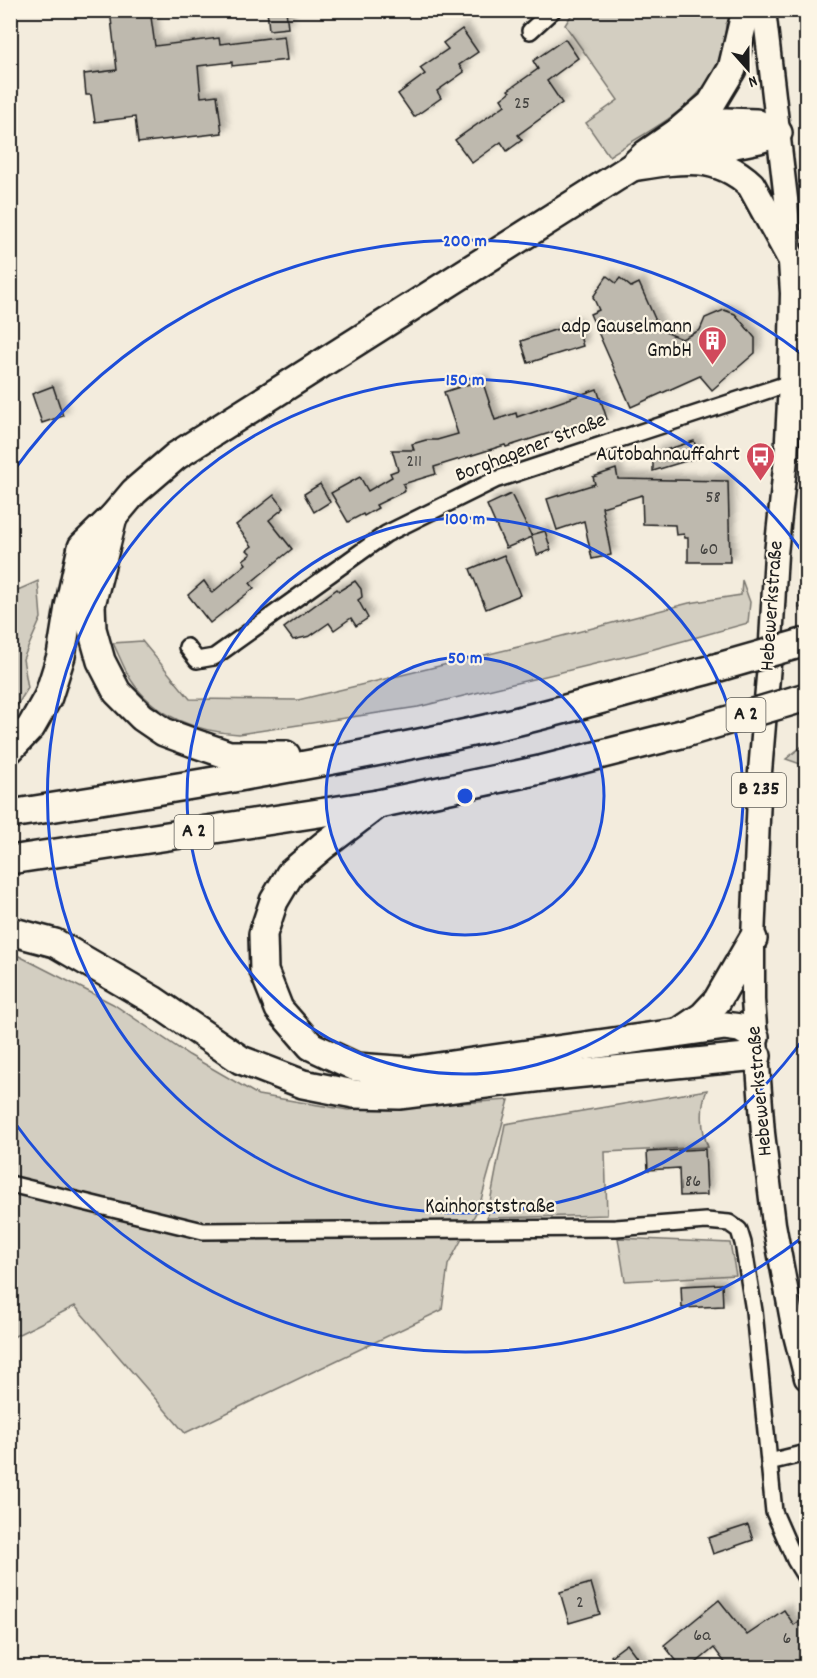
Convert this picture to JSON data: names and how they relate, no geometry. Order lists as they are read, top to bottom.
{
  "streets": {
    "highway": ["A 2"],
    "main road": ["Hebewerkstraße", "B 235"],
    "street": ["Borghagener Straße", "Kainhorststraße"]
  },
  "crossings": [
    ["Borghagener Straße", "Hebewerkstraße"]
  ],
  "places": {
    "building": ["adp Gauselmann GmbH"],
    "bus stop": ["Autobahnauffahrt"]
  },
  "house_numbers": [
    "25",
    "211",
    "58",
    "60",
    "86",
    "2",
    "6a",
    "6"
  ],
  "north": "bottom",
  "rings": [
    "200 m",
    "150 m",
    "100 m",
    "50 m"
  ]
}
